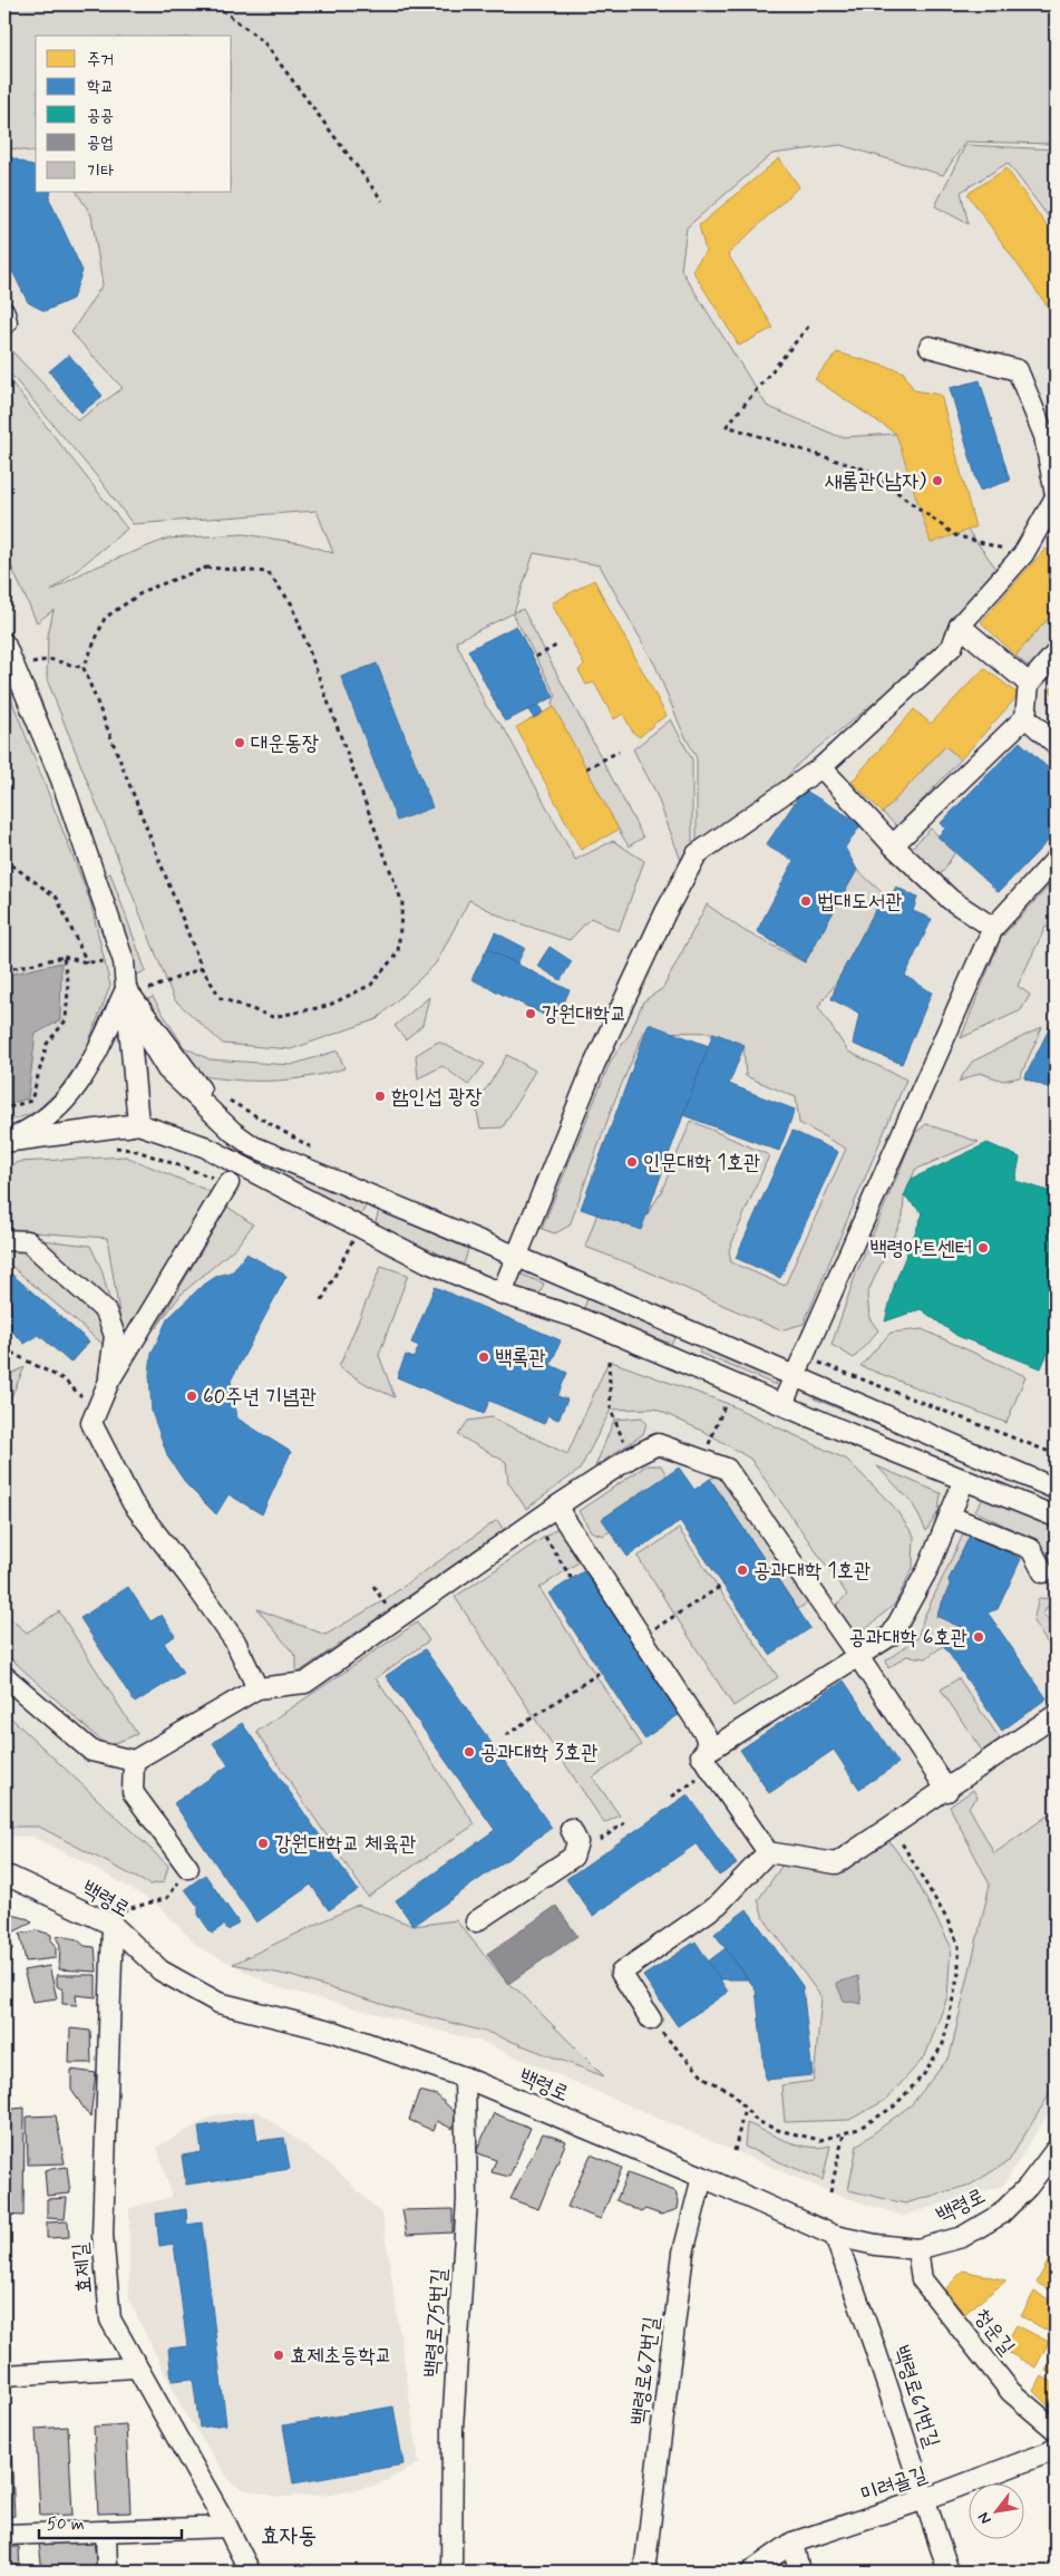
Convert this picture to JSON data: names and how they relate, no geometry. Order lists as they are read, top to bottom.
{
  "streets": {
    "street": [
      "백령로",
      "효제길",
      "백령로75번길",
      "청운길",
      "백령로67번길",
      "백령로61번길",
      "미려골길"
    ]
  },
  "crossings": [
    ["백령로", "효제길"],
    ["백령로", "백령로75번길"],
    ["백령로", "청운길"],
    ["백령로", "백령로67번길"],
    ["백령로", "백령로61번길"],
    ["백령로61번길", "미려골길"]
  ],
  "districts": ["효자동"],
  "places": [
    "새롬관(남자)",
    "대운동장",
    "법대도서관",
    "강원대학교",
    "함인섭 광장",
    "인문대학 1호관",
    "백령아트센터",
    "백록관",
    "60주년 기념관",
    "공과대학 1호관",
    "공과대학 6호관",
    "공과대학 3호관",
    "강원대학교 체육관",
    "효제초등학교"
  ],
  "legend": [
    "주거",
    "학교",
    "공공",
    "공업",
    "기타"
  ],
  "scale_bar": "50 m",
  "north": "bottom left"
}
